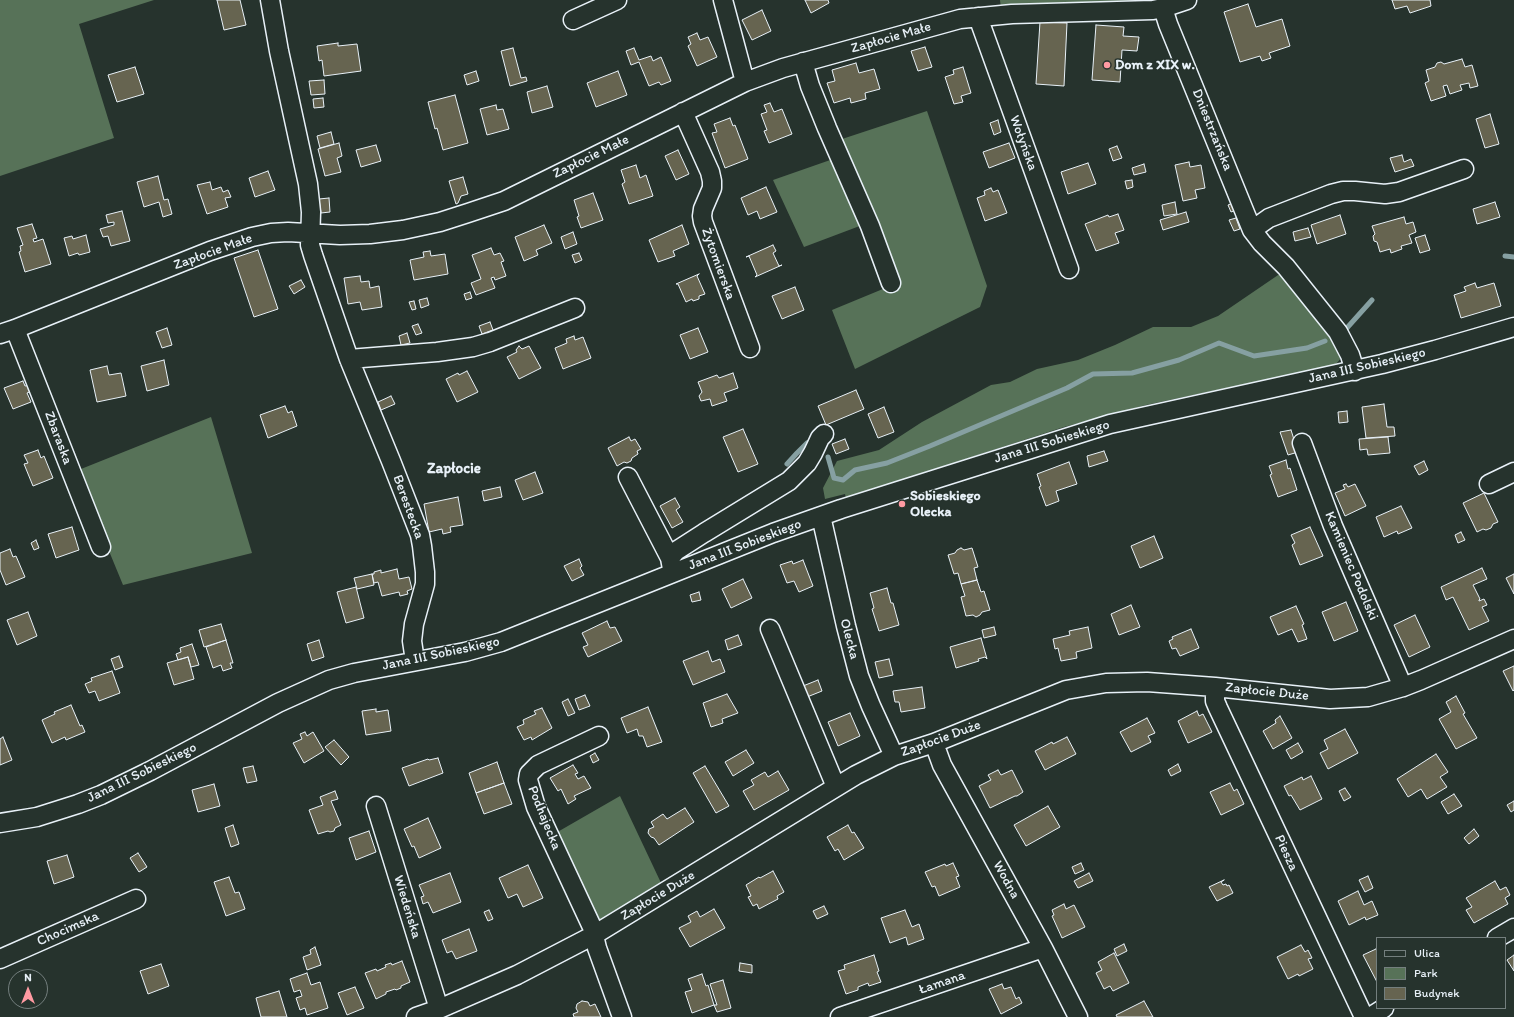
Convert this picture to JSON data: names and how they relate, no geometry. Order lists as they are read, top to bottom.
{
  "streets": {
    "street": [
      "Zapłocie Małe",
      "Dniestrzańska",
      "Wołyńska",
      "Żytomierska",
      "Jana III Sobieskiego",
      "Zbaraska",
      "Berestecka",
      "Kamieniec Podolski",
      "Olecka",
      "Zapłocie Duże",
      "Podhajecka",
      "Piesza",
      "Wodna",
      "Wiedeńska",
      "Chocimska",
      "Łamana"
    ]
  },
  "crossings": [
    ["Zapłocie Małe", "Dniestrzańska"],
    ["Zapłocie Małe", "Wołyńska"],
    ["Zapłocie Małe", "Żytomierska"],
    ["Zapłocie Małe", "Zbaraska"],
    ["Zapłocie Małe", "Berestecka"],
    ["Dniestrzańska", "Jana III Sobieskiego"],
    ["Jana III Sobieskiego", "Berestecka"],
    ["Jana III Sobieskiego", "Olecka"],
    ["Kamieniec Podolski", "Zapłocie Duże"],
    ["Olecka", "Zapłocie Duże"],
    ["Zapłocie Duże", "Podhajecka"],
    ["Zapłocie Duże", "Piesza"],
    ["Zapłocie Duże", "Wodna"],
    ["Zapłocie Duże", "Wiedeńska"],
    ["Wodna", "Łamana"]
  ],
  "districts": ["Zapłocie"],
  "places": ["Dom z XIX w.", "Sobieskiego Olecka"],
  "legend": ["Ulica", "Park", "Budynek"],
  "north": "top"
}
